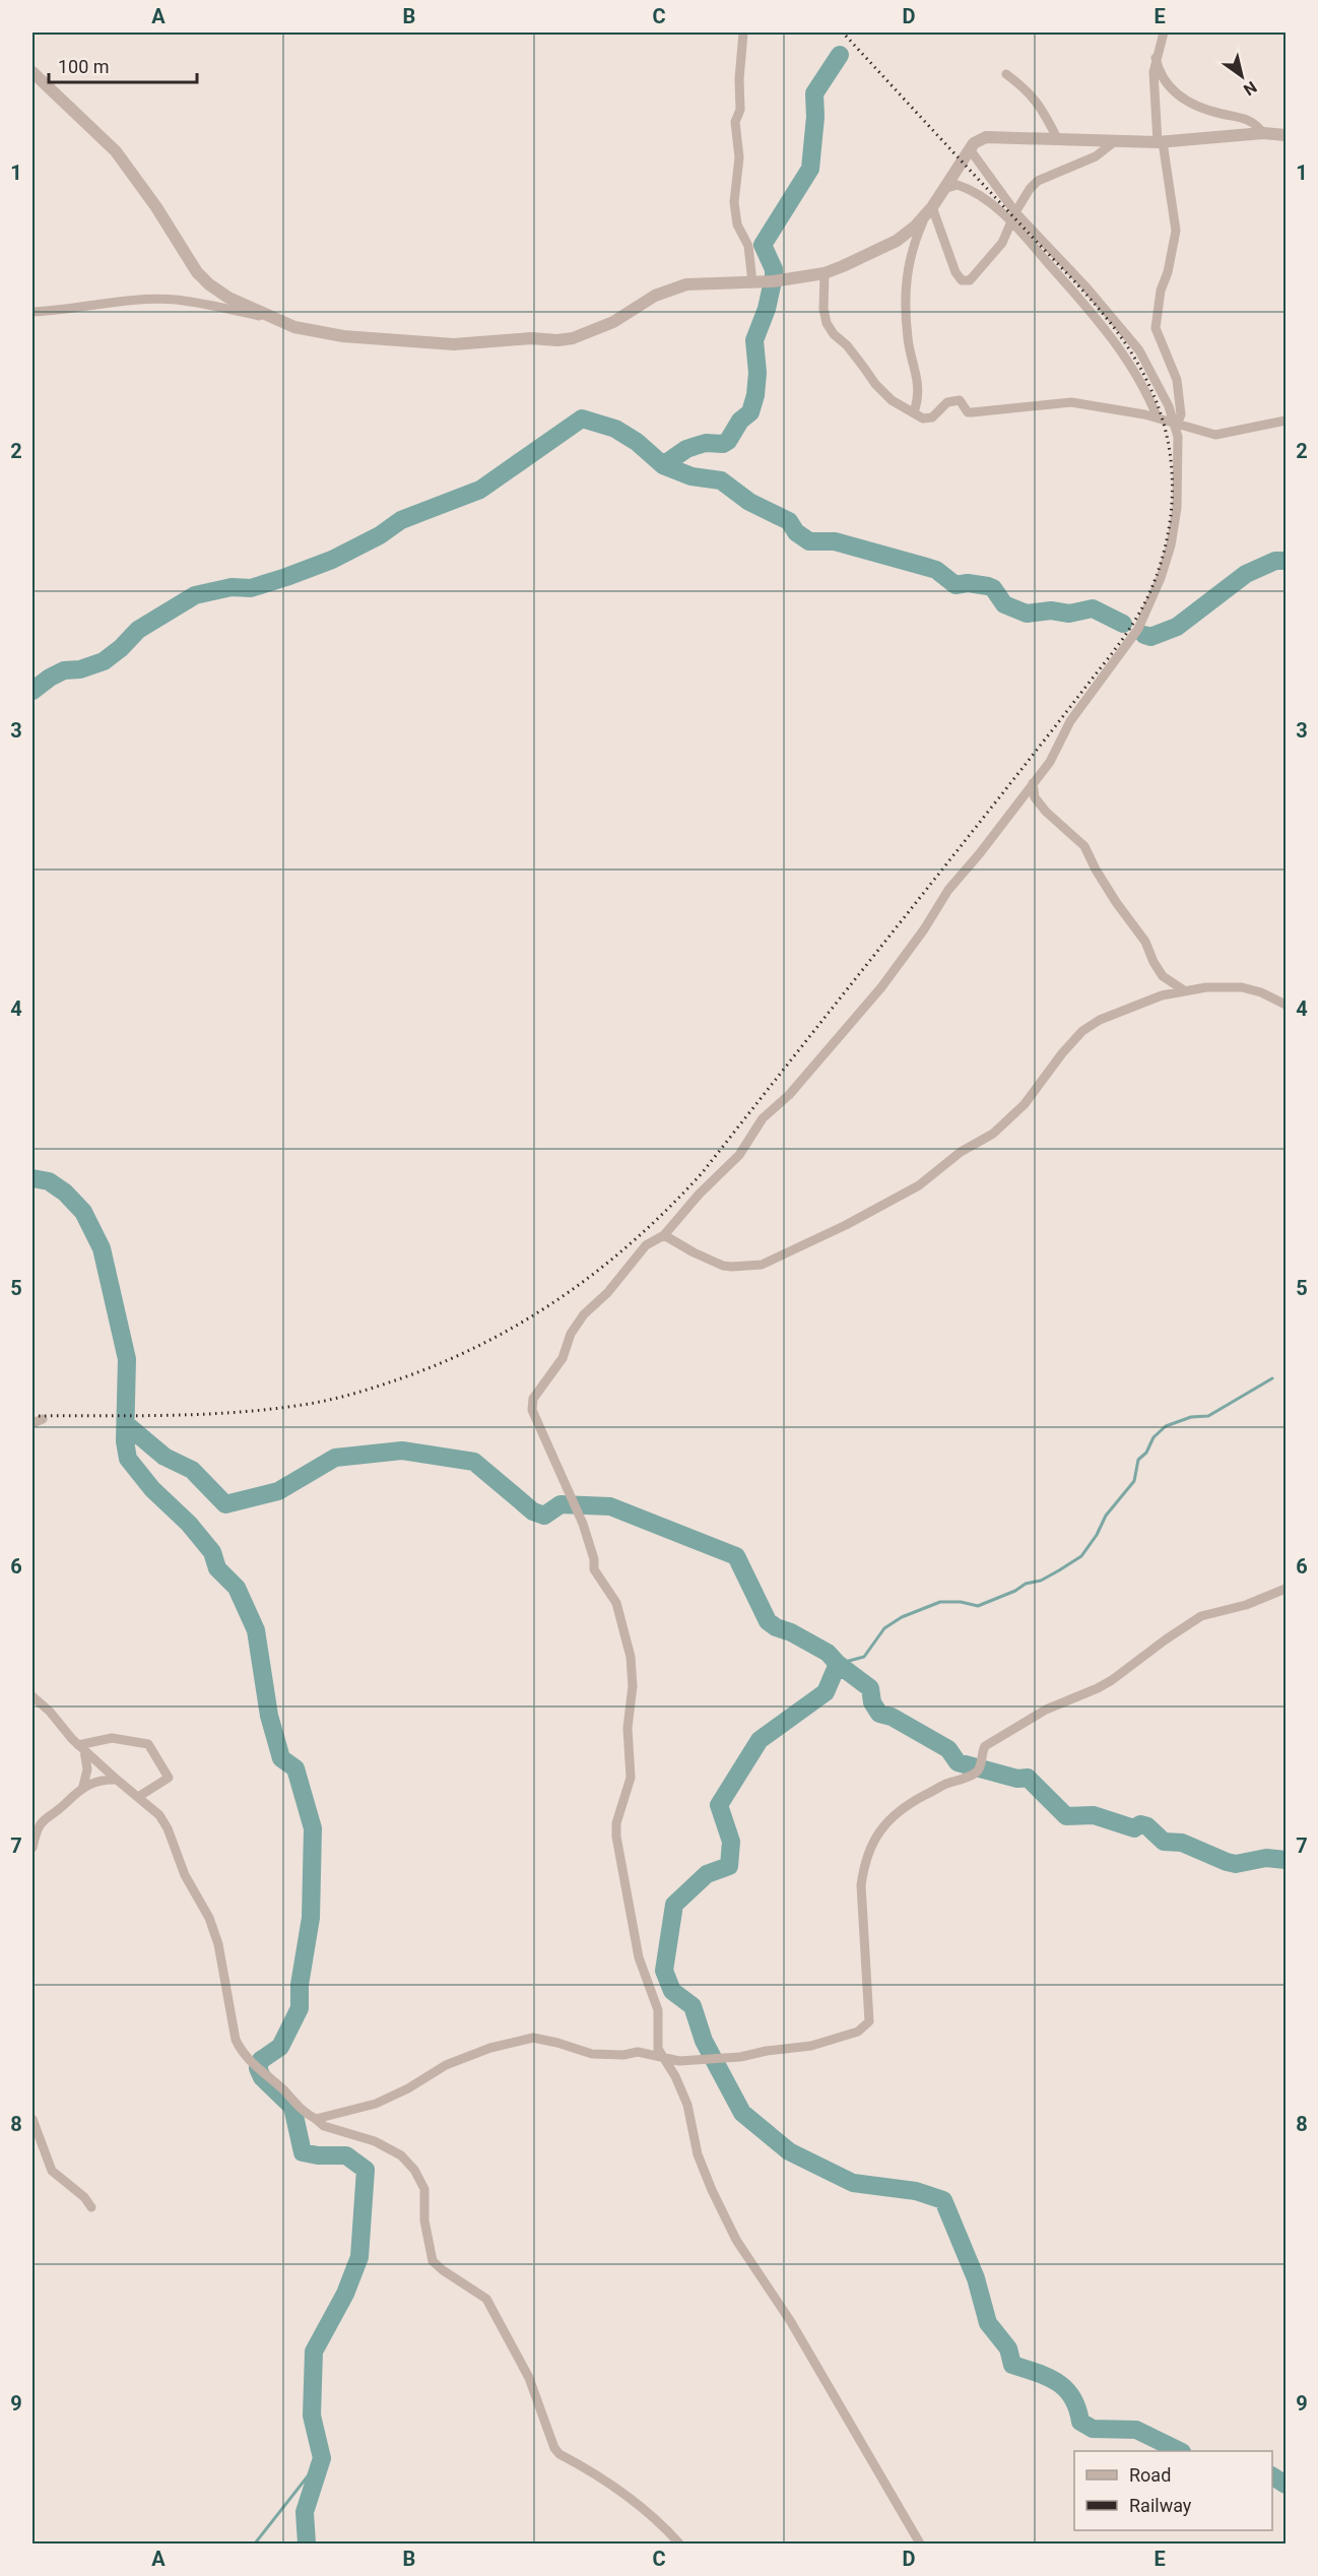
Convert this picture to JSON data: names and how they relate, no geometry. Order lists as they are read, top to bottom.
{
  "legend": ["Road", "Railway"],
  "scale_bar": "100 m",
  "north": "bottom right",
  "grid": {
    "columns": [
      "A",
      "B",
      "C",
      "D",
      "E"
    ],
    "rows": [
      "1",
      "2",
      "3",
      "4",
      "5",
      "6",
      "7",
      "8",
      "9"
    ]
  }
}
